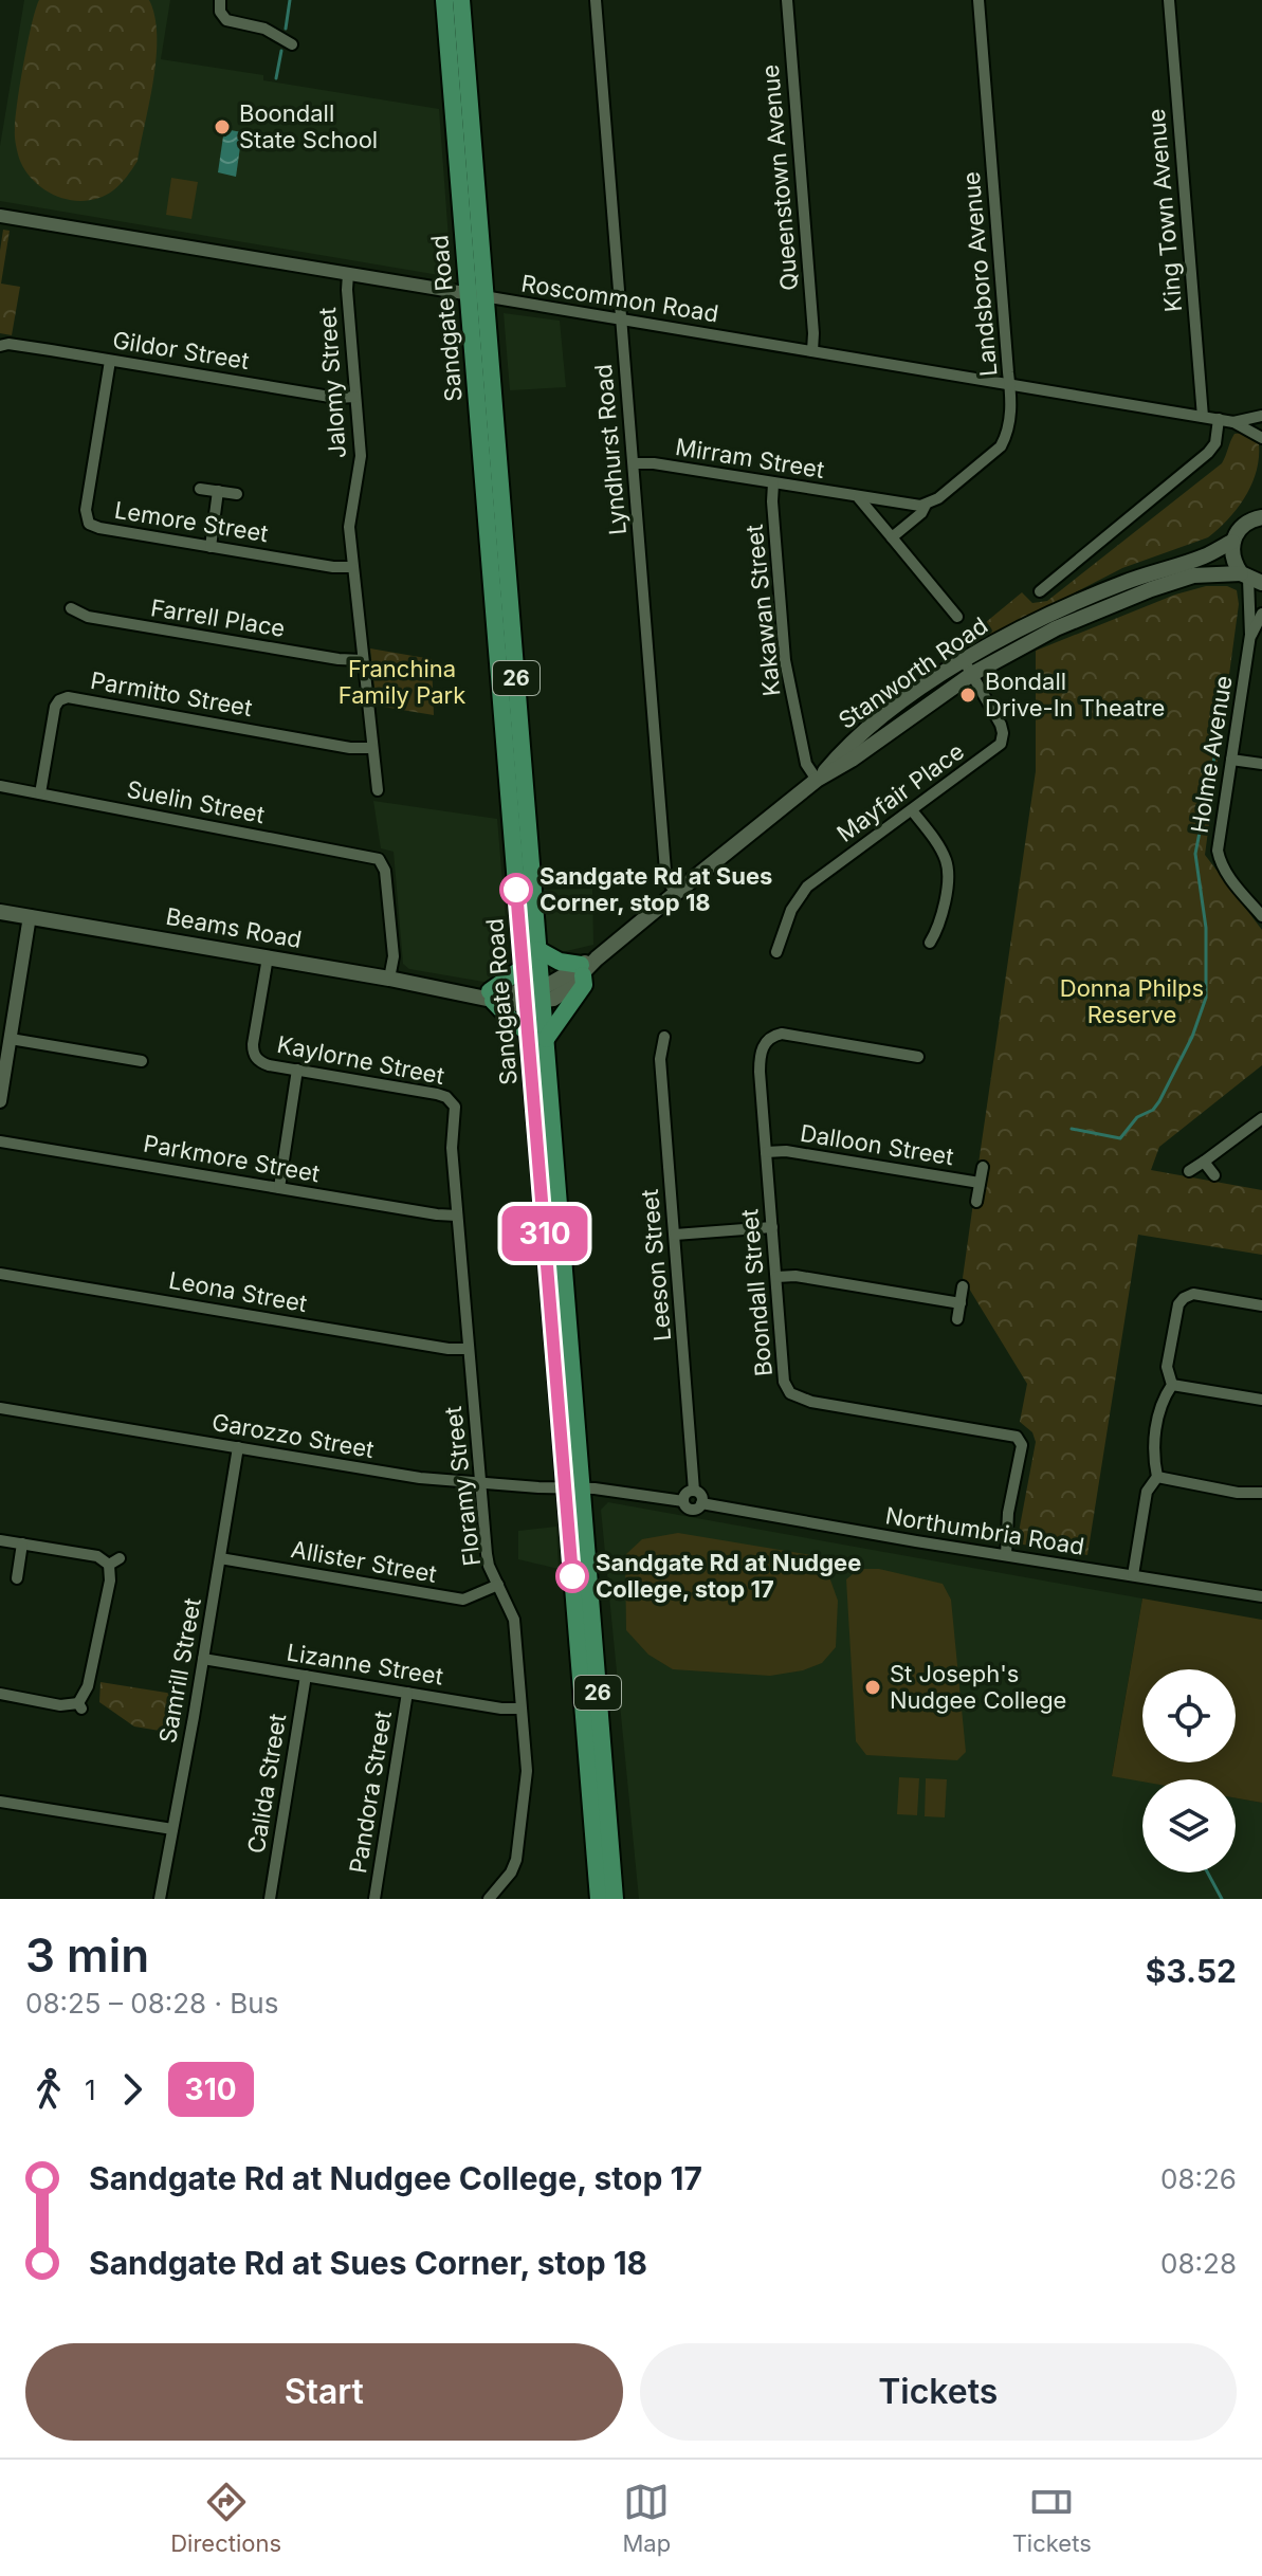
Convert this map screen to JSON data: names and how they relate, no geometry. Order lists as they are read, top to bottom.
{
  "streets": {
    "highway": ["Sandgate Road", "26"],
    "main road": ["Stanworth Road", "Beams Road"],
    "street": [
      "Queenstown Avenue",
      "King Town Avenue",
      "Landsboro Avenue",
      "Roscommon Road",
      "Gildor Street",
      "Jalomy Street",
      "Lyndhurst Road",
      "Mirram Street",
      "Lemore Street",
      "Kakawan Street",
      "Farrell Place",
      "Parmitto Street",
      "Holme Avenue",
      "Mayfair Place",
      "Suelin Street",
      "Kaylorne Street",
      "Dalloon Street",
      "Parkmore Street",
      "Leeson Street",
      "Leona Street",
      "Boondall Street",
      "Garozzo Street",
      "Floramy Street",
      "Northumbria Road",
      "Allister Street",
      "Lizanne Street",
      "Samrill Street",
      "Calida Street",
      "Pandora Street"
    ]
  },
  "crossings": [
    ["Queenstown Avenue", "Roscommon Road"],
    ["King Town Avenue", "Roscommon Road"],
    ["Landsboro Avenue", "Roscommon Road"],
    ["Landsboro Avenue", "Mirram Street"],
    ["Roscommon Road", "Sandgate Road"],
    ["Roscommon Road", "Jalomy Street"],
    ["Roscommon Road", "Lyndhurst Road"],
    ["Sandgate Road", "Stanworth Road"],
    ["Sandgate Road", "Beams Road"],
    ["Sandgate Road", "Garozzo Street"],
    ["Gildor Street", "Jalomy Street"],
    ["Gildor Street", "Lemore Street"],
    ["Jalomy Street", "Lemore Street"],
    ["Jalomy Street", "Farrell Place"],
    ["Jalomy Street", "Parmitto Street"],
    ["Lyndhurst Road", "Mirram Street"],
    ["Lyndhurst Road", "Stanworth Road"],
    ["Mirram Street", "Kakawan Street"],
    ["Kakawan Street", "Stanworth Road"],
    ["Stanworth Road", "Holme Avenue"],
    ["Stanworth Road", "Mayfair Place"],
    ["Stanworth Road", "Beams Road"],
    ["Parmitto Street", "Suelin Street"],
    ["Suelin Street", "Beams Road"],
    ["Beams Road", "Kaylorne Street"],
    ["Kaylorne Street", "Floramy Street"],
    ["Dalloon Street", "Boondall Street"],
    ["Parkmore Street", "Floramy Street"],
    ["Leeson Street", "Northumbria Road"],
    ["Leona Street", "Floramy Street"],
    ["Boondall Street", "Northumbria Road"],
    ["Garozzo Street", "Floramy Street"],
    ["Garozzo Street", "Samrill Street"],
    ["Floramy Street", "Allister Street"],
    ["Floramy Street", "Lizanne Street"],
    ["Allister Street", "Samrill Street"],
    ["Lizanne Street", "Samrill Street"],
    ["Lizanne Street", "Calida Street"],
    ["Lizanne Street", "Pandora Street"]
  ],
  "parks": ["Franchina Family Park", "Donna Philps Reserve"],
  "places": [
    "Boondall State School",
    "Bondall Drive-In Theatre",
    "Sandgate Rd at Sues Corner, stop 18",
    "Sandgate Rd at Nudgee College, stop 17",
    "St Joseph's Nudgee College"
  ],
  "lines": ["bus line 310"],
  "page": {
    "on_map": "310",
    "heading": ["3 min", "08:25 – 08:28 · Bus", "$3.52"],
    "legs": ["1", "310"],
    "list": [
      {
        "name": "Sandgate Rd at Nudgee College, stop 17",
        "value": "08:26"
      },
      {
        "name": "Sandgate Rd at Sues Corner, stop 18",
        "value": "08:28"
      }
    ],
    "buttons": ["Start", "Tickets"],
    "tabs": ["Directions", "Map", "Tickets"]
  }
}
